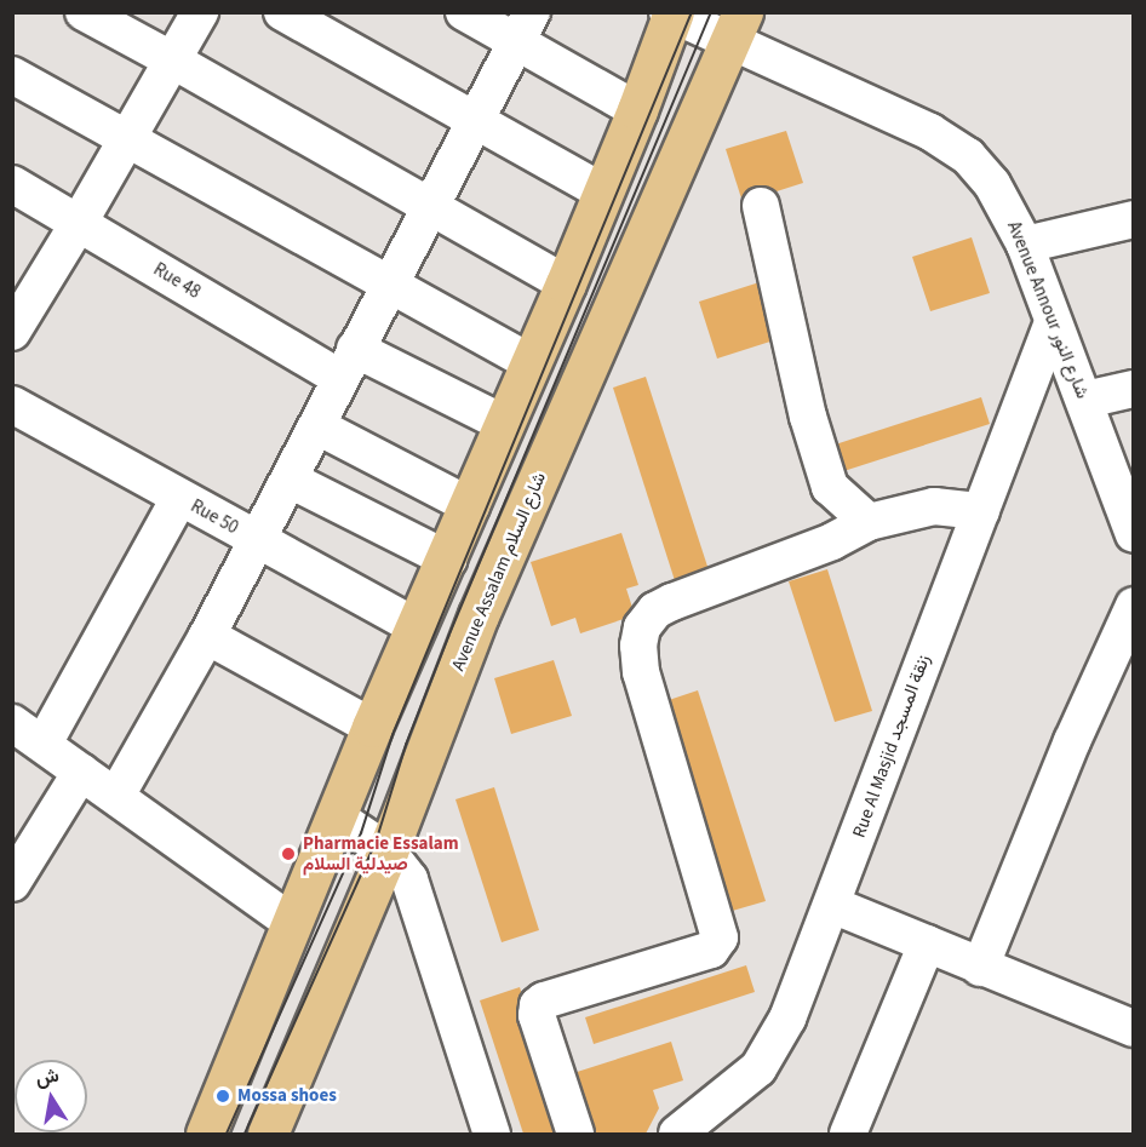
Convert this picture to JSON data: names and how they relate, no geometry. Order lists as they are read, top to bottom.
{
  "streets": {
    "main road": ["Avenue Assalam شارع السلام"],
    "street": [
      "Rue 48",
      "Avenue Annour شارع النور",
      "Rue 50",
      "Rue Al Masjid زنقة المسجد"
    ]
  },
  "crossings": [
    ["Avenue Annour شارع النور", "Avenue Assalam شارع السلام"],
    ["Avenue Annour شارع النور", "Rue Al Masjid زنقة المسجد"]
  ],
  "places": ["Pharmacie Essalam صيدلية السلام", "Mossa shoes"],
  "north": "top"
}
